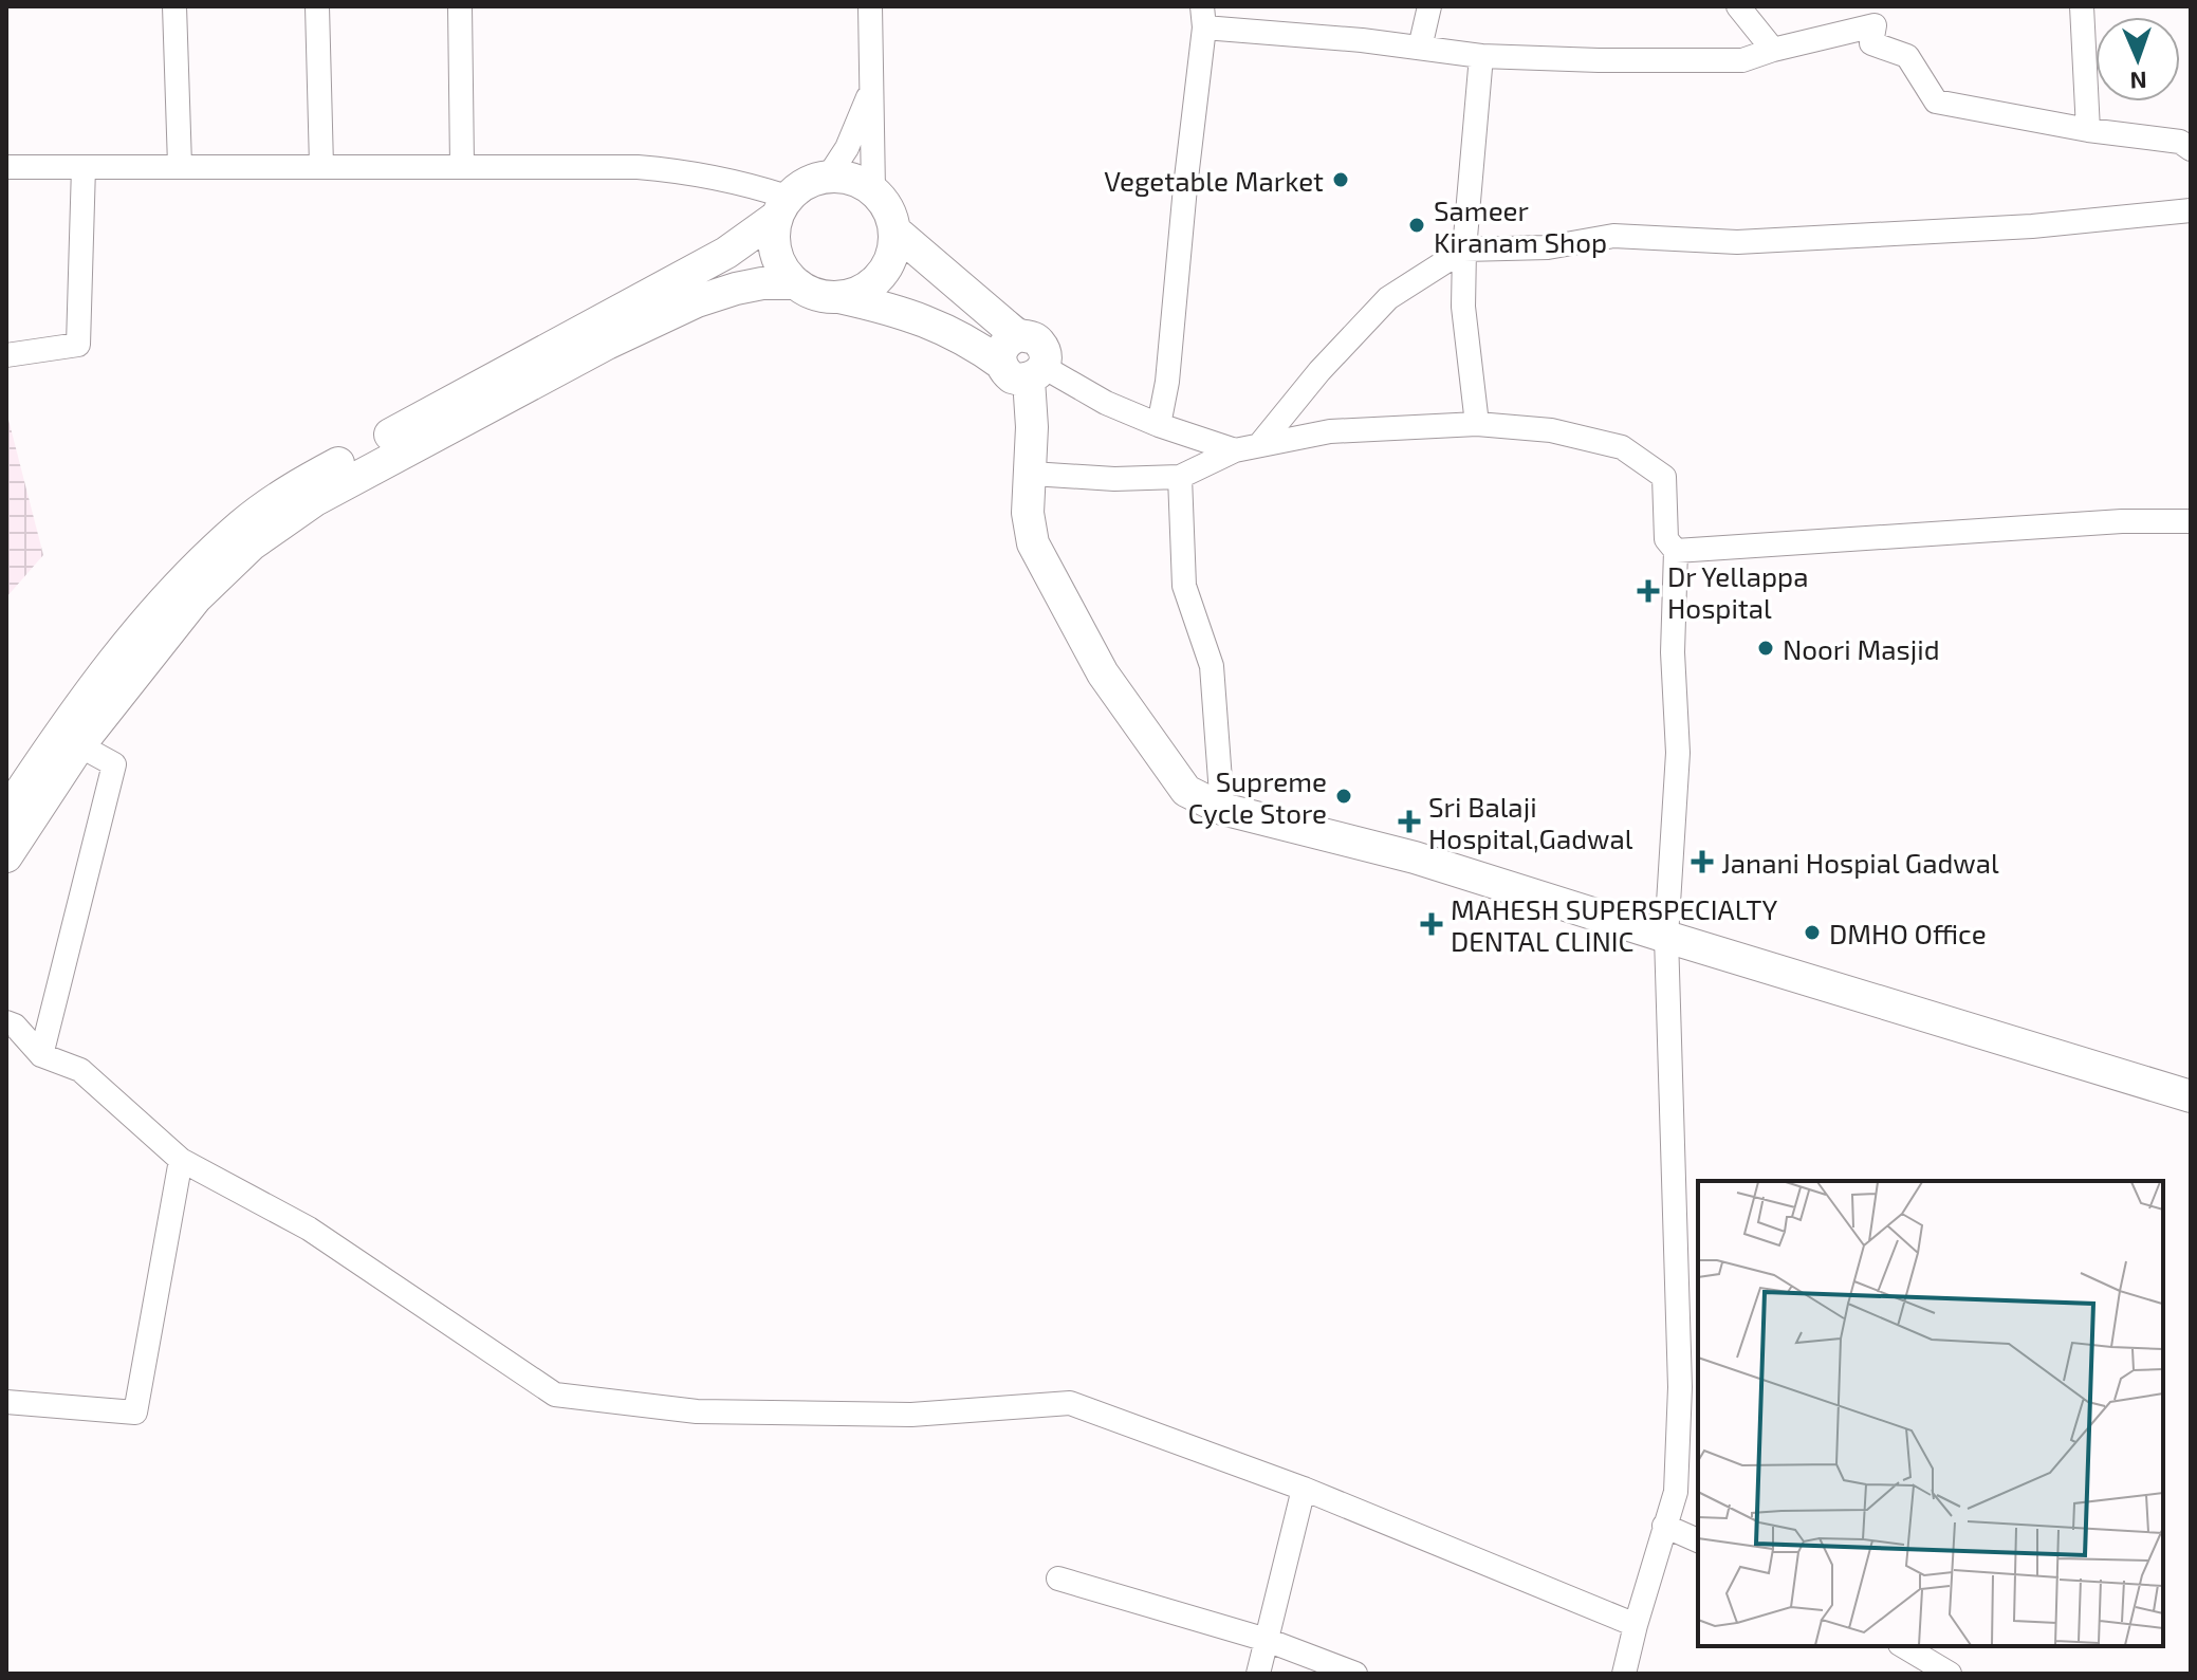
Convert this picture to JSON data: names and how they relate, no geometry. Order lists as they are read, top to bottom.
{
  "places": {
    "other": [
      "Vegetable Market",
      "Sameer Kiranam Shop",
      "Noori Masjid",
      "Supreme Cycle Store",
      "DMHO Office"
    ],
    "health": [
      "Dr Yellappa Hospital",
      "Sri Balaji Hospital,Gadwal",
      "Janani Hospial Gadwal",
      "MAHESH SUPERSPECIALTY DENTAL CLINIC"
    ]
  },
  "north": "bottom"
}
